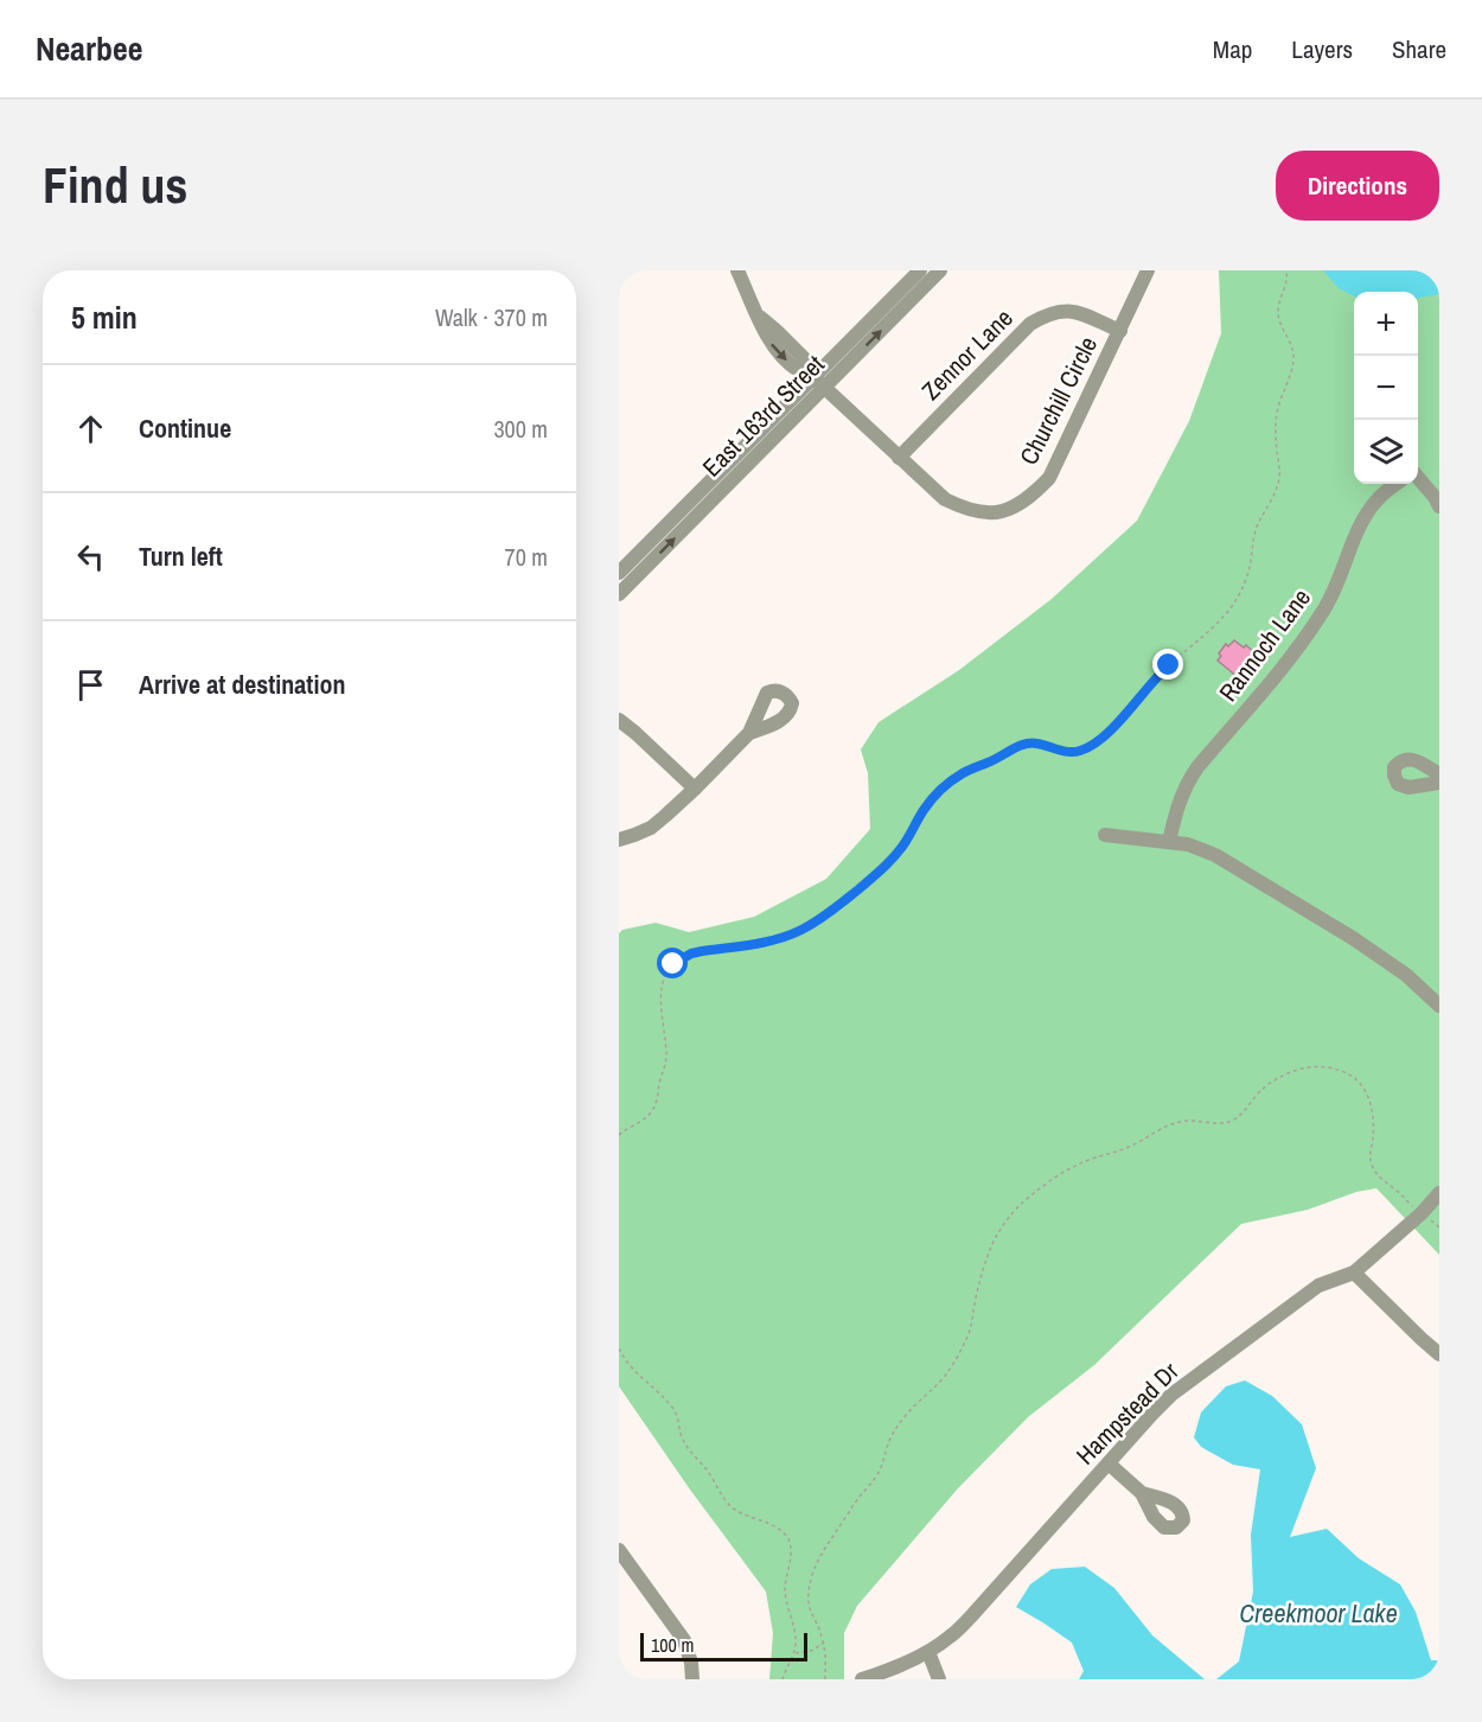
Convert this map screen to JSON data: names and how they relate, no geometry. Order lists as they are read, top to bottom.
{
  "streets": {
    "street": [
      "Zennor Lane",
      "Churchill Circle",
      "East 163rd Street",
      "Rannoch Lane",
      "Hampstead Dr"
    ]
  },
  "crossings": [
    ["Zennor Lane", "Churchill Circle"],
    ["Churchill Circle", "East 163rd Street"]
  ],
  "water": ["Creekmoor Lake"],
  "scale_bar": "100 m",
  "page": {
    "header": "Nearbee",
    "nav": ["Map", "Layers", "Share"],
    "buttons": "Directions",
    "title": "Find us",
    "heading": ["5 min", "Walk · 370 m"],
    "map_buttons": ["+", "−"],
    "list": [
      ["Continue", "300 m"],
      ["Turn left", "70 m"],
      "Arrive at destination"
    ],
    "scale": "100 m"
  }
}
